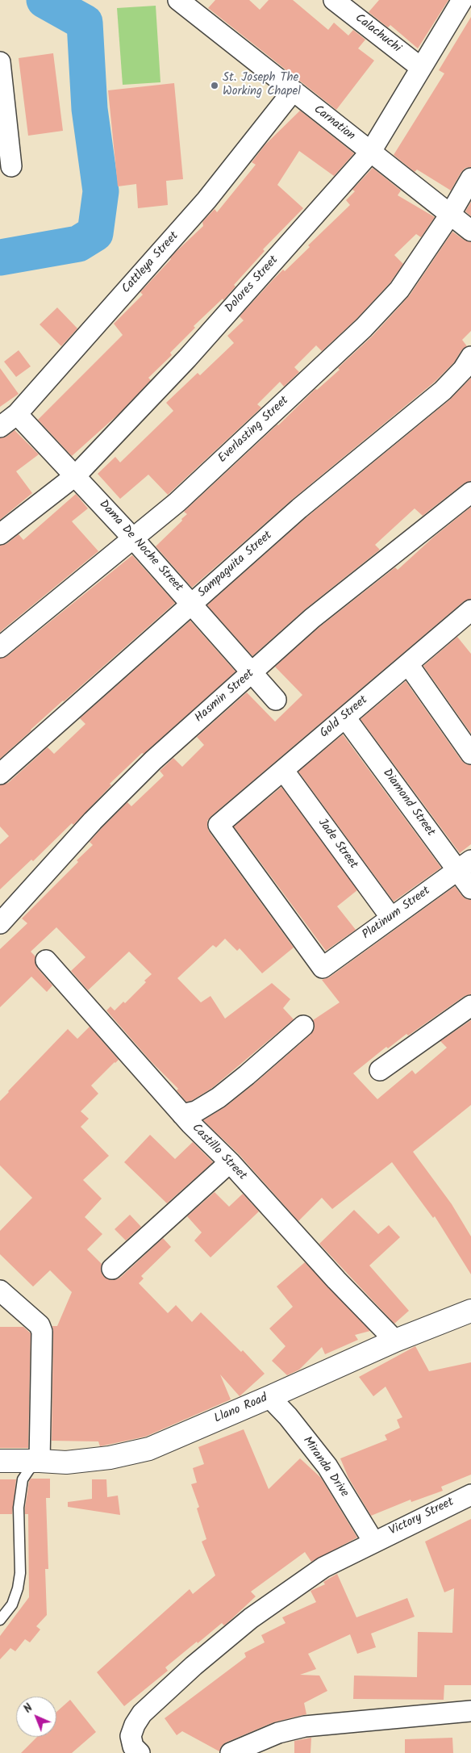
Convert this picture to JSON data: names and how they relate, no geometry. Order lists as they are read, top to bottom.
{
  "streets": {
    "main road": ["Llano Road"],
    "street": [
      "Calachuchi",
      "Carnation",
      "Cattleya Street",
      "Dolores Street",
      "Everlasting Street",
      "Dama De Noche Street",
      "Sampaguita Street",
      "Hasmin Street",
      "Gold Street",
      "Diamond Street",
      "Jade Street",
      "Platinum Street",
      "Castillo Street",
      "Miranda Drive",
      "Victory Street"
    ]
  },
  "crossings": [
    ["Calachuchi", "Dolores Street"],
    ["Carnation", "Cattleya Street"],
    ["Carnation", "Dolores Street"],
    ["Carnation", "Everlasting Street"],
    ["Cattleya Street", "Dama De Noche Street"],
    ["Dolores Street", "Dama De Noche Street"],
    ["Everlasting Street", "Dama De Noche Street"],
    ["Dama De Noche Street", "Sampaguita Street"],
    ["Dama De Noche Street", "Hasmin Street"],
    ["Gold Street", "Diamond Street"],
    ["Gold Street", "Jade Street"],
    ["Gold Street", "Platinum Street"],
    ["Diamond Street", "Platinum Street"],
    ["Jade Street", "Platinum Street"],
    ["Castillo Street", "Llano Road"],
    ["Llano Road", "Miranda Drive"],
    ["Miranda Drive", "Victory Street"]
  ],
  "places": ["St. Joseph The Working Chapel"],
  "north": "top left"
}
